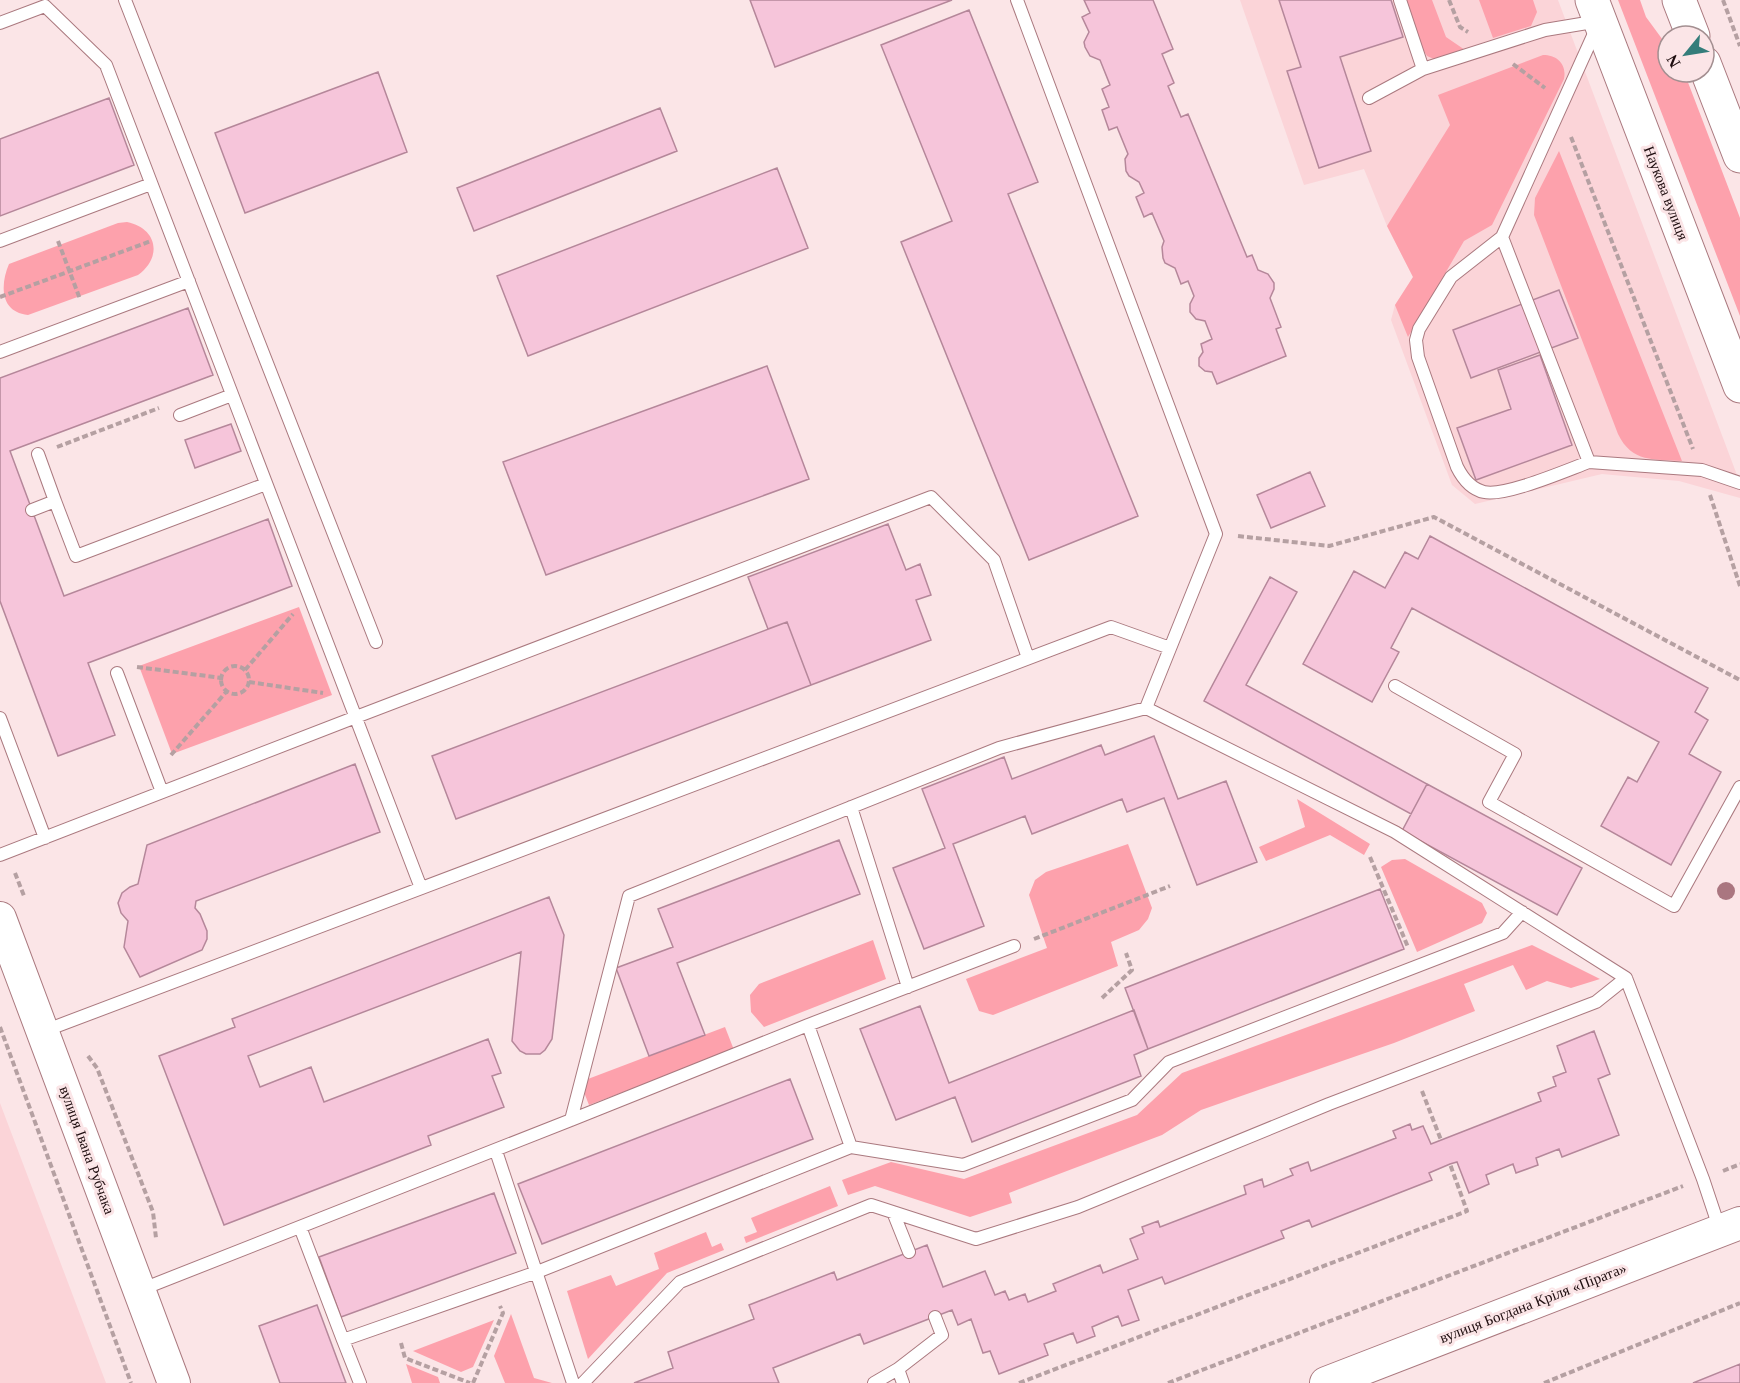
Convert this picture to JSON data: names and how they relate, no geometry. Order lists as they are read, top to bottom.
{
  "streets": {
    "main road": ["Наукова вулиця"],
    "street": ["вулиця Івана Рубчака", "вулиця Богдана Кріля «Пірата»"]
  },
  "north": "bottom left"
}
